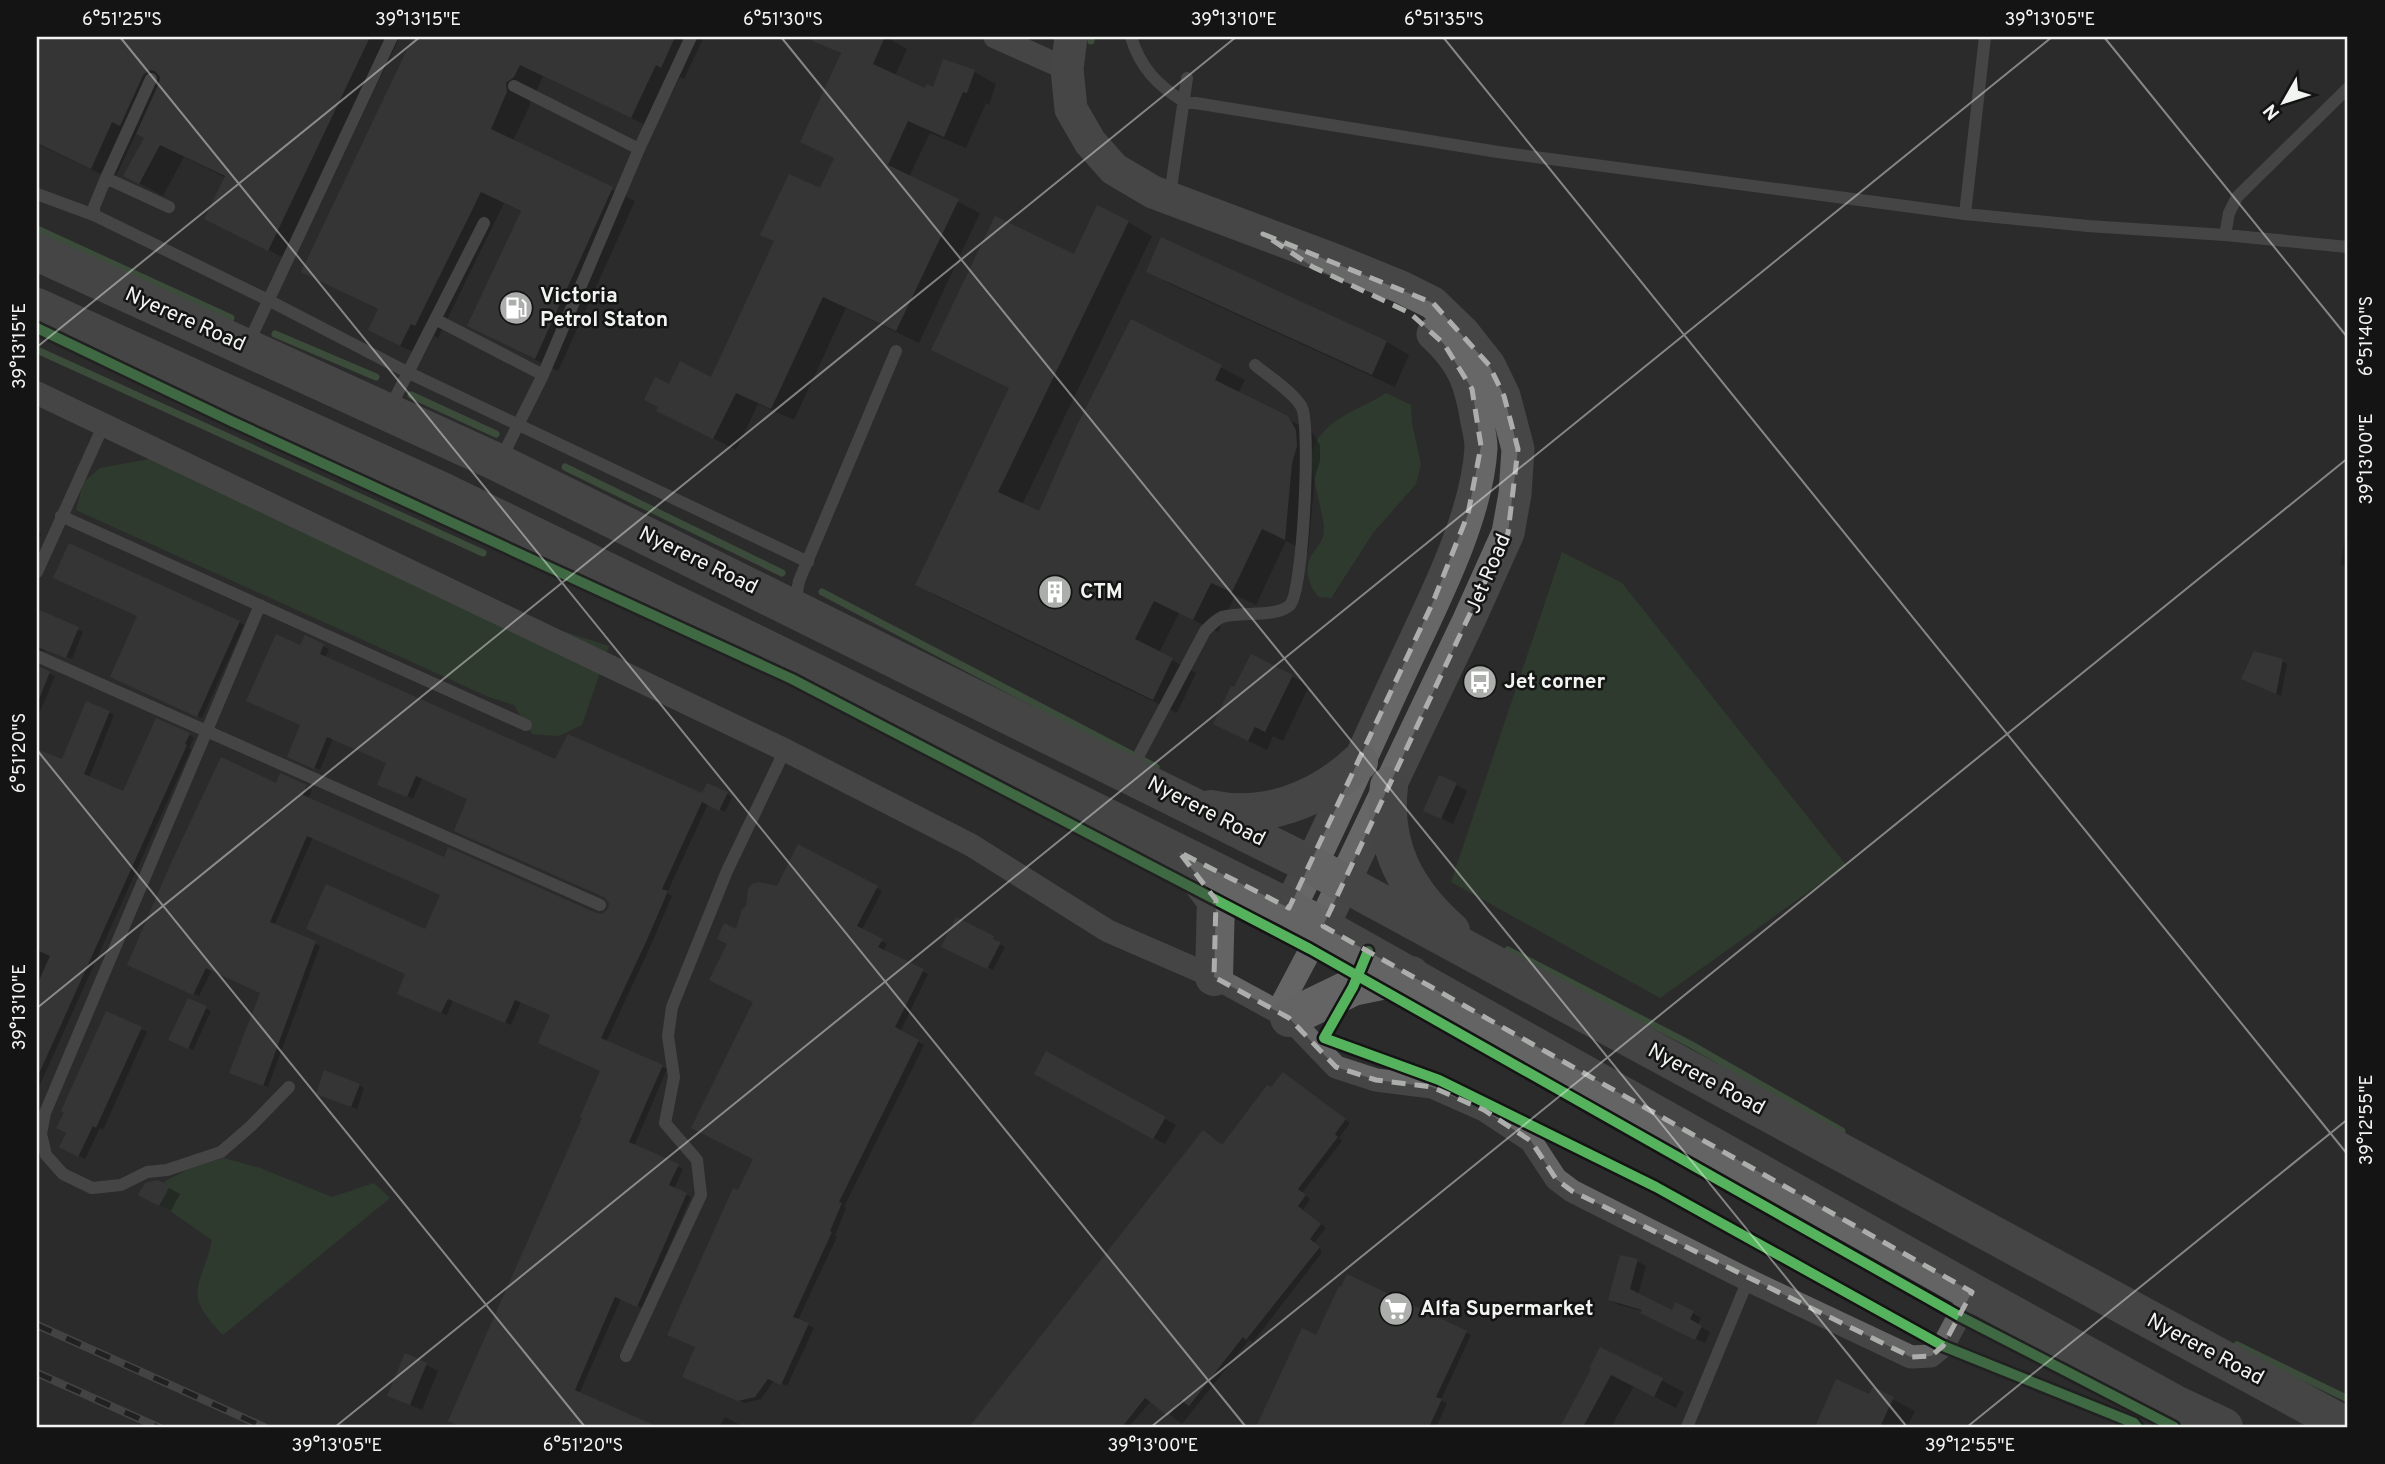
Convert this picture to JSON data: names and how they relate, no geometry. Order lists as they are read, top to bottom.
{
  "streets": {
    "highway": ["Nyerere Road"],
    "main road": ["Jet Road"]
  },
  "crossings": [
    ["Nyerere Road", "Jet Road"]
  ],
  "places": {
    "fuel station": ["Victoria Petrol Staton"],
    "building": ["CTM"],
    "bus stop": ["Jet corner"],
    "supermarket": ["Alfa Supermarket"]
  },
  "north": "bottom left",
  "coordinates": [
    "6°51'25\"S",
    "39°13'15\"E",
    "6°51'30\"S",
    "39°13'10\"E",
    "6°51'35\"S",
    "39°13'05\"E",
    "6°51'40\"S",
    "39°13'00\"E",
    "6°51'20\"S",
    "39°12'55\"E"
  ]
}
